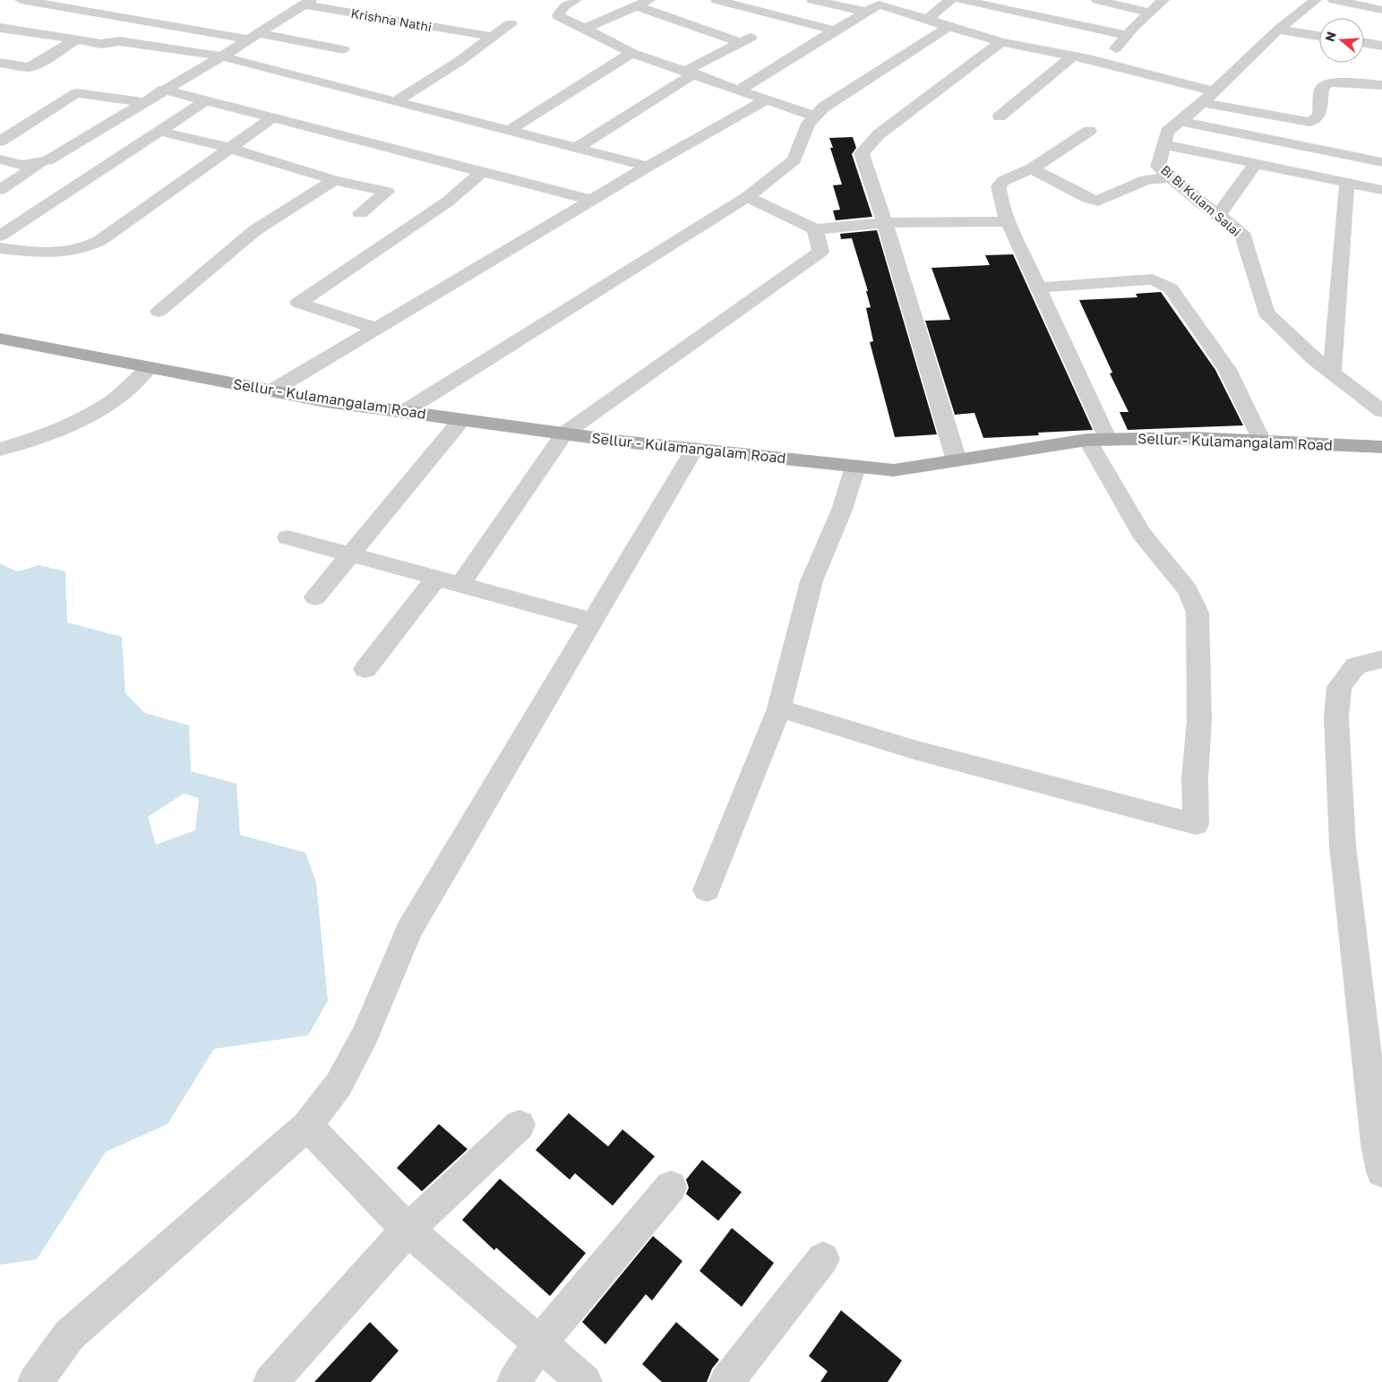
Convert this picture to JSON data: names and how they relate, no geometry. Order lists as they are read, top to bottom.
{
  "streets": {
    "main road": ["Sellur - Kulamangalam Road"],
    "street": ["Krishna Nathi", "Bi Bi Kulam Salai"]
  },
  "north": "left"
}
